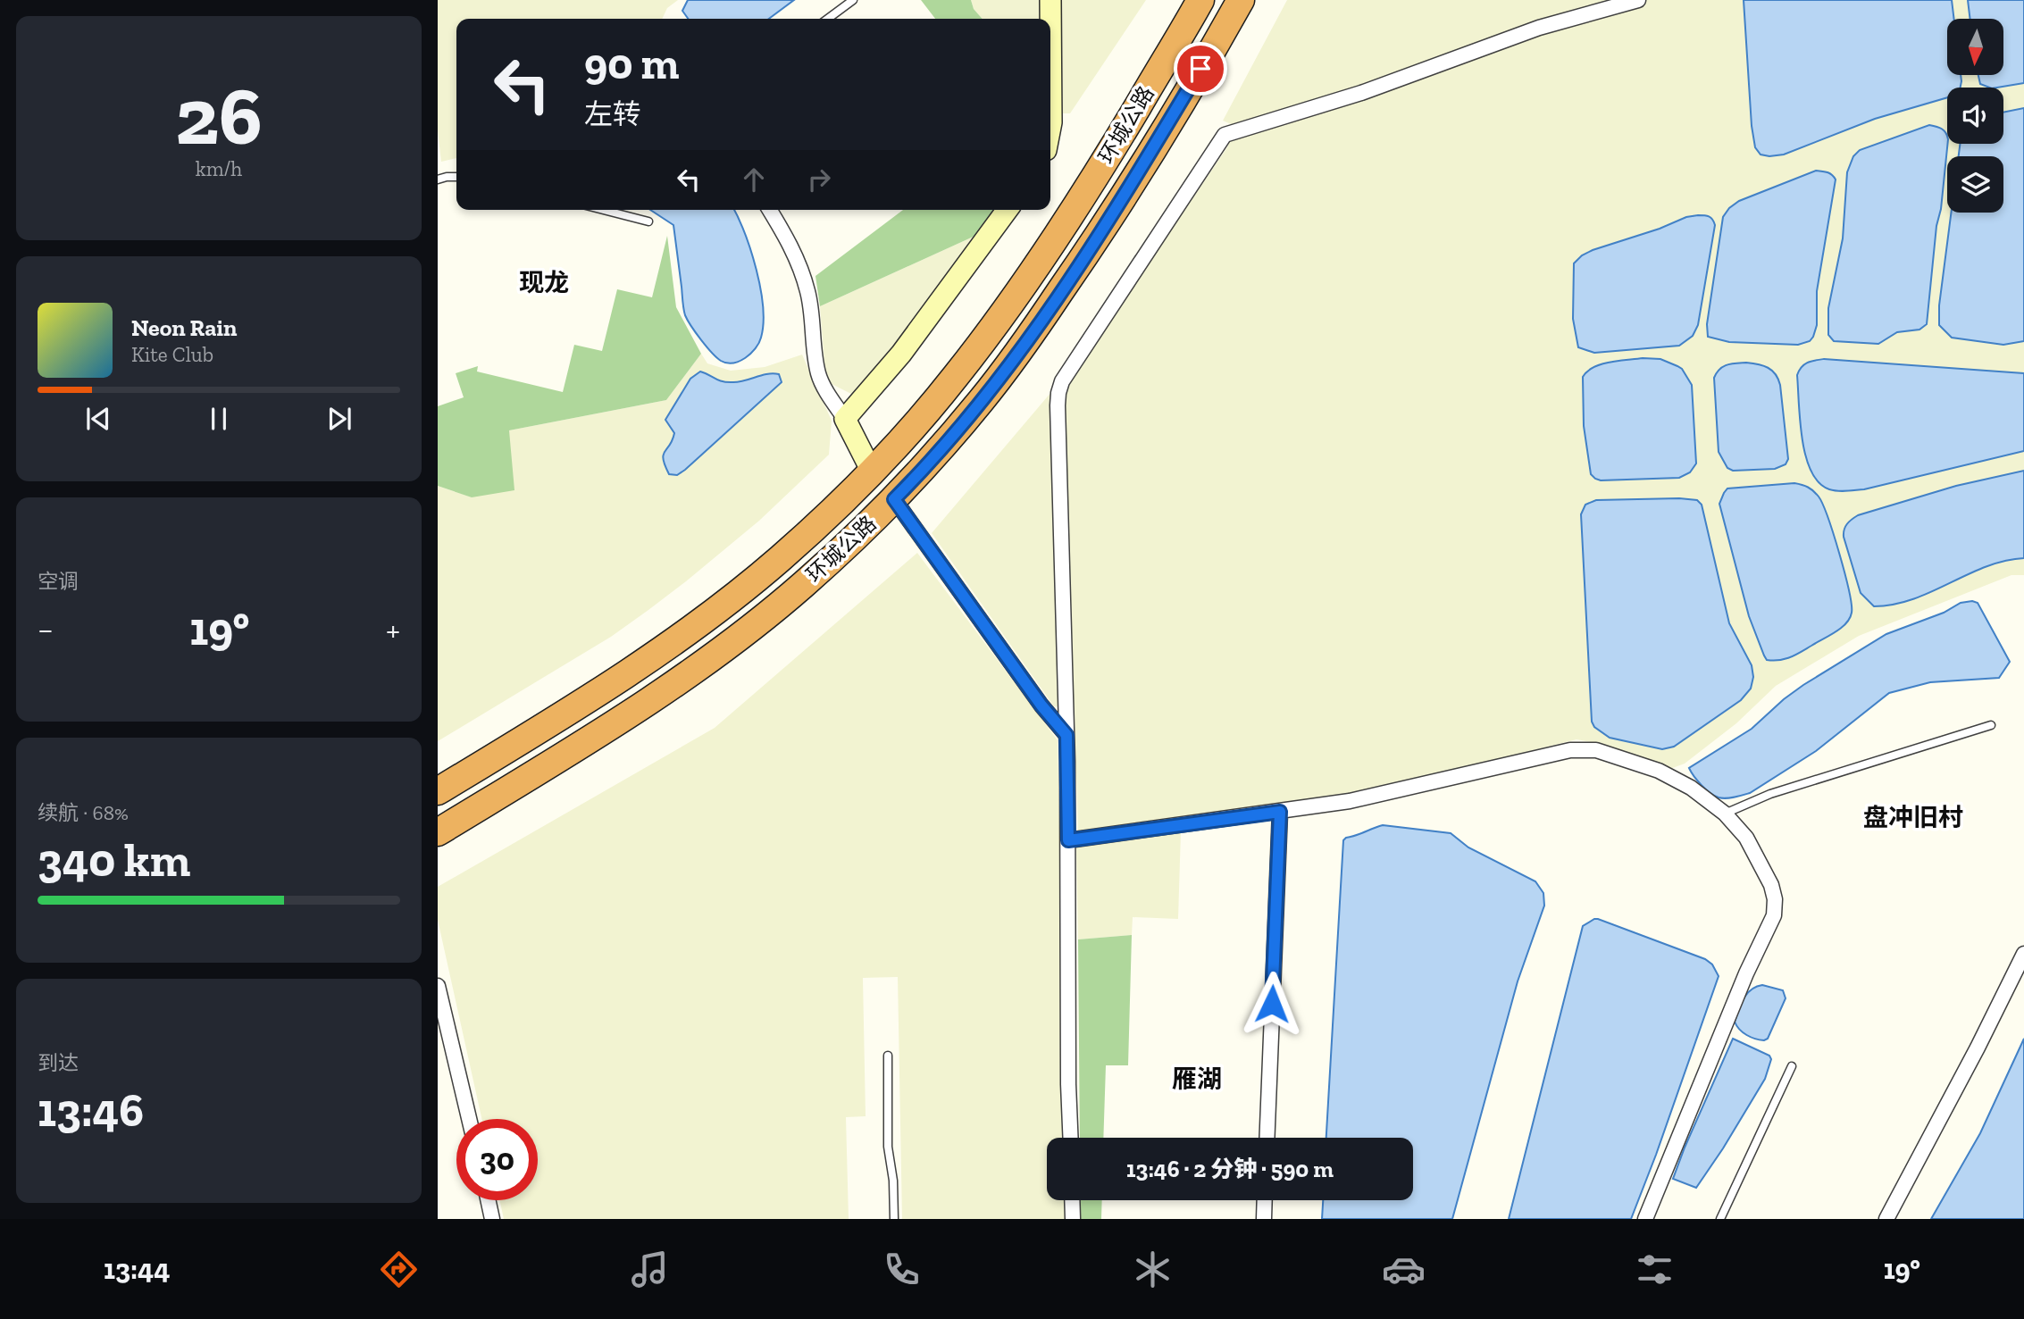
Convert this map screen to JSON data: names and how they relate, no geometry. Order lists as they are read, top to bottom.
{
  "streets": {
    "highway": ["环城公路"]
  },
  "districts": ["现龙", "盘冲旧村", "雁湖"],
  "north": "bottom",
  "page": {
    "tile": [
      ["26", "km/h"],
      "空调",
      ["续航 · 68%", "340 km"],
      ["到达", "13:46"]
    ],
    "turn": ["90 m", "左转"],
    "song": ["Neon Rain", "Kite Club"],
    "heat": ["−", "19°", "+"],
    "limit": "30",
    "trip": "13:46 · 2 分钟 · 590 m",
    "tabs": ["13:44", "19°"]
  }
}
